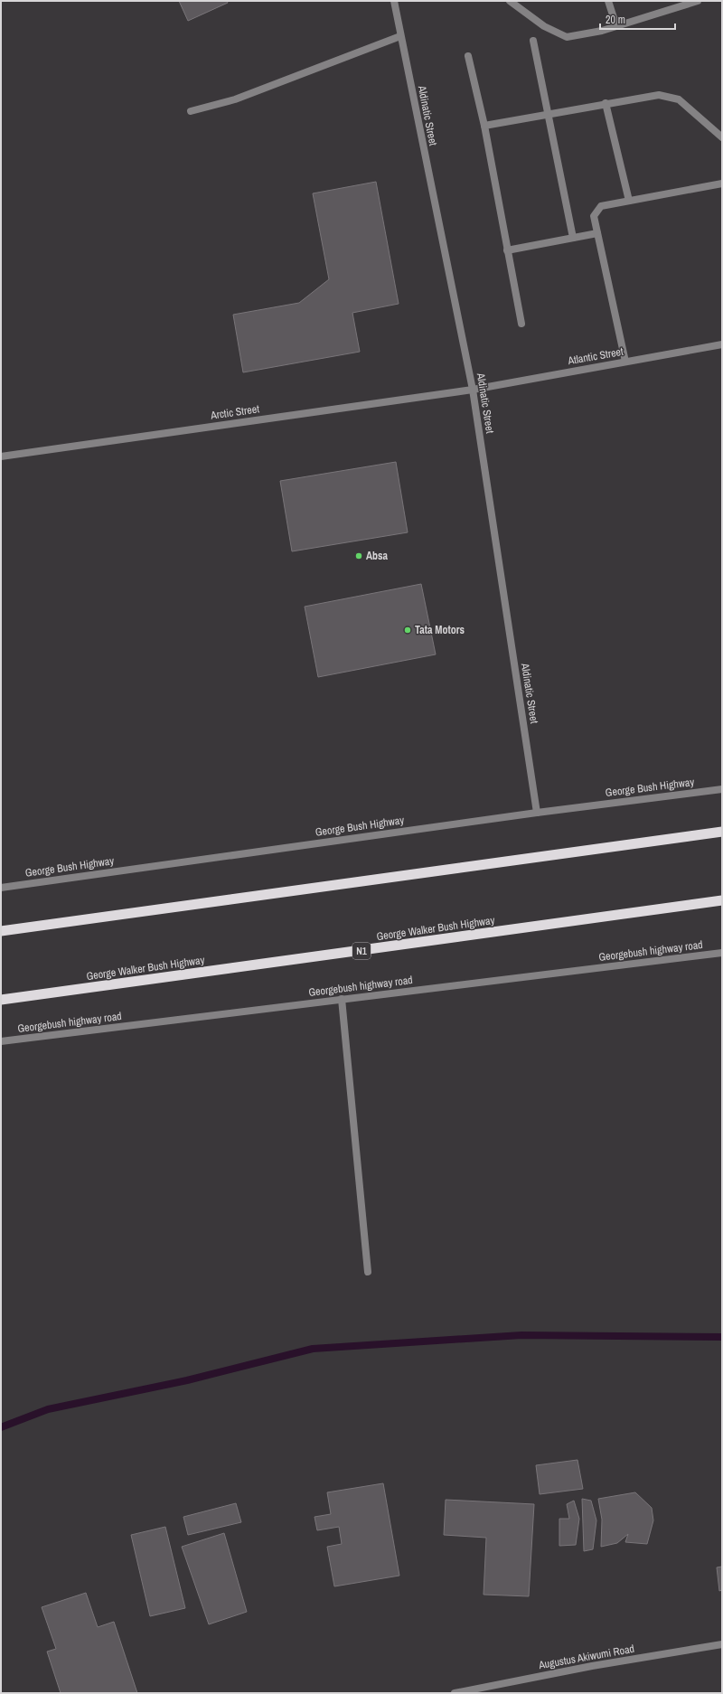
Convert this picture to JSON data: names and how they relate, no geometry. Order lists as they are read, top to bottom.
{
  "streets": {
    "highway": ["George Walker Bush Highway", "N1"],
    "street": [
      "Aldinatic Street",
      "Atlantic Street",
      "Arctic Street",
      "George Bush Highway",
      "Georgebush highway road",
      "Augustus Akiwumi Road"
    ]
  },
  "crossings": [
    ["Aldinatic Street", "Atlantic Street"],
    ["Aldinatic Street", "Arctic Street"],
    ["Aldinatic Street", "George Bush Highway"],
    ["Atlantic Street", "Arctic Street"]
  ],
  "places": ["Absa", "Tata Motors"],
  "scale_bar": "20 m"
}
